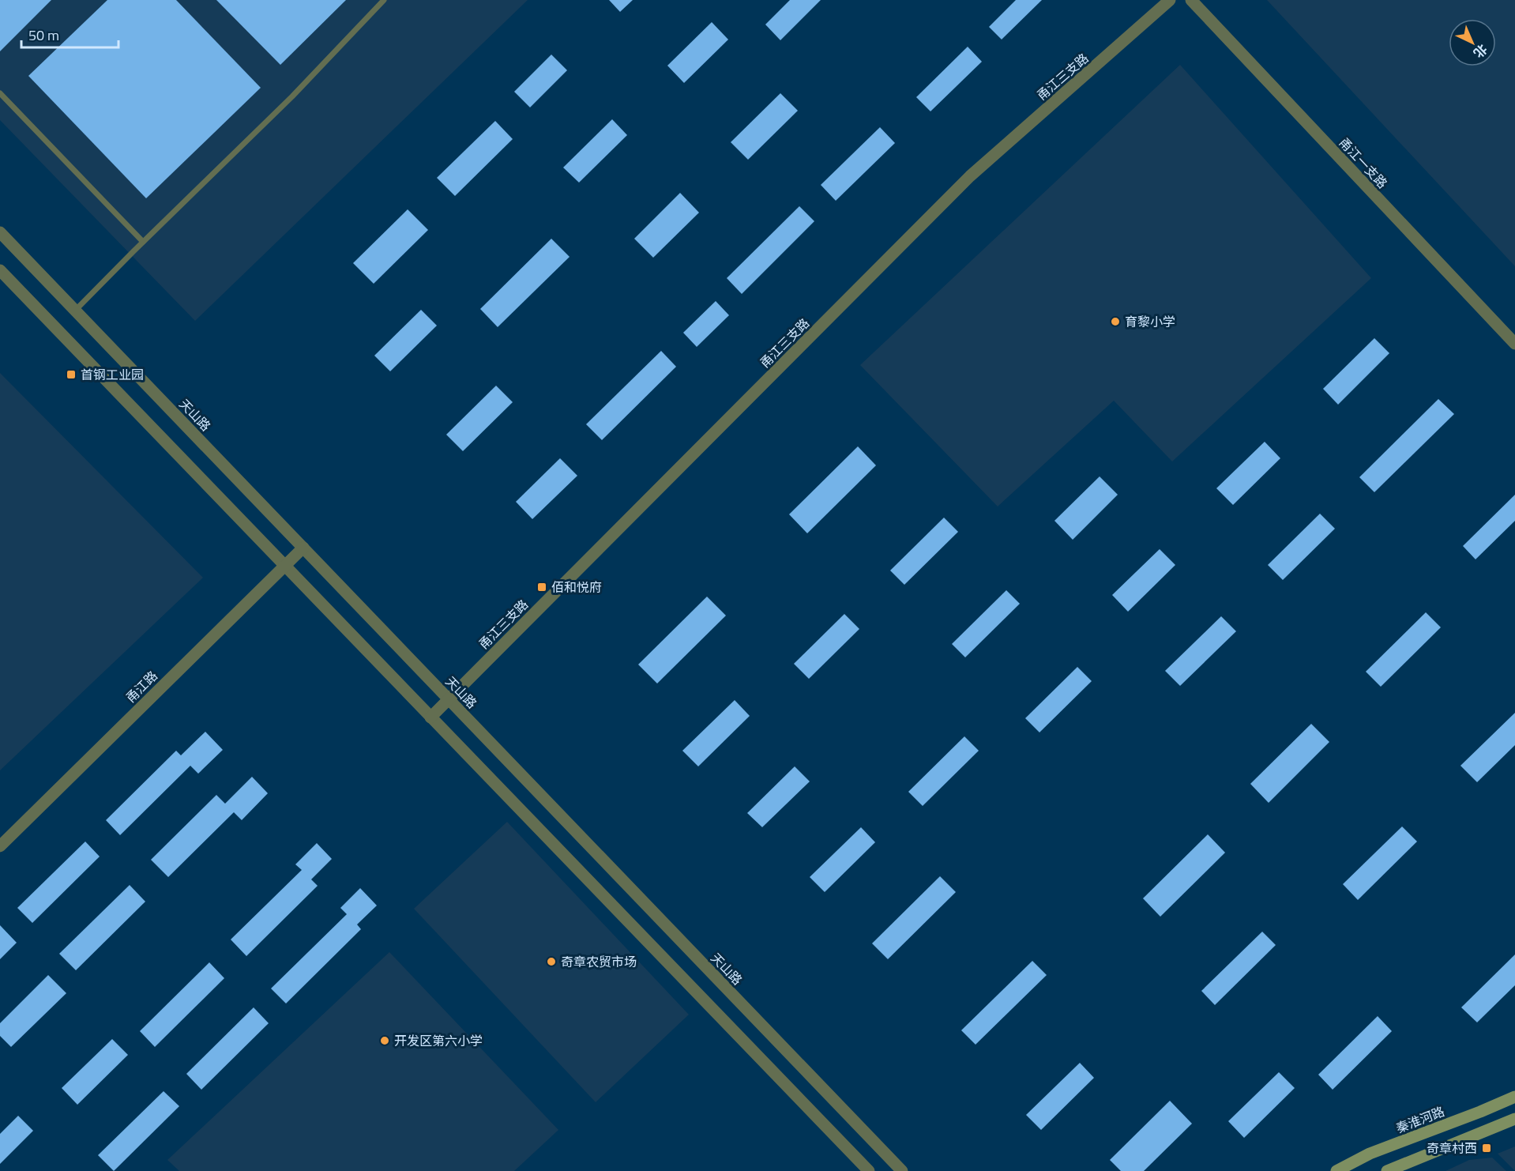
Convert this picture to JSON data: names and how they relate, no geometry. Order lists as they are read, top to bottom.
{
  "streets": {
    "main road": ["秦淮河路"],
    "street": [
      "甬江三支路",
      "甬江一支路",
      "天山路",
      "甬江路"
    ]
  },
  "crossings": [
    ["甬江三支路", "天山路"],
    ["天山路", "甬江路"]
  ],
  "places": {
    "other": ["育黎小学", "奇章农贸市场", "开发区第六小学"],
    "transit": ["首钢工业园", "佰和悦府", "奇章村西"]
  },
  "scale_bar": "50 m",
  "north": "bottom right"
}
